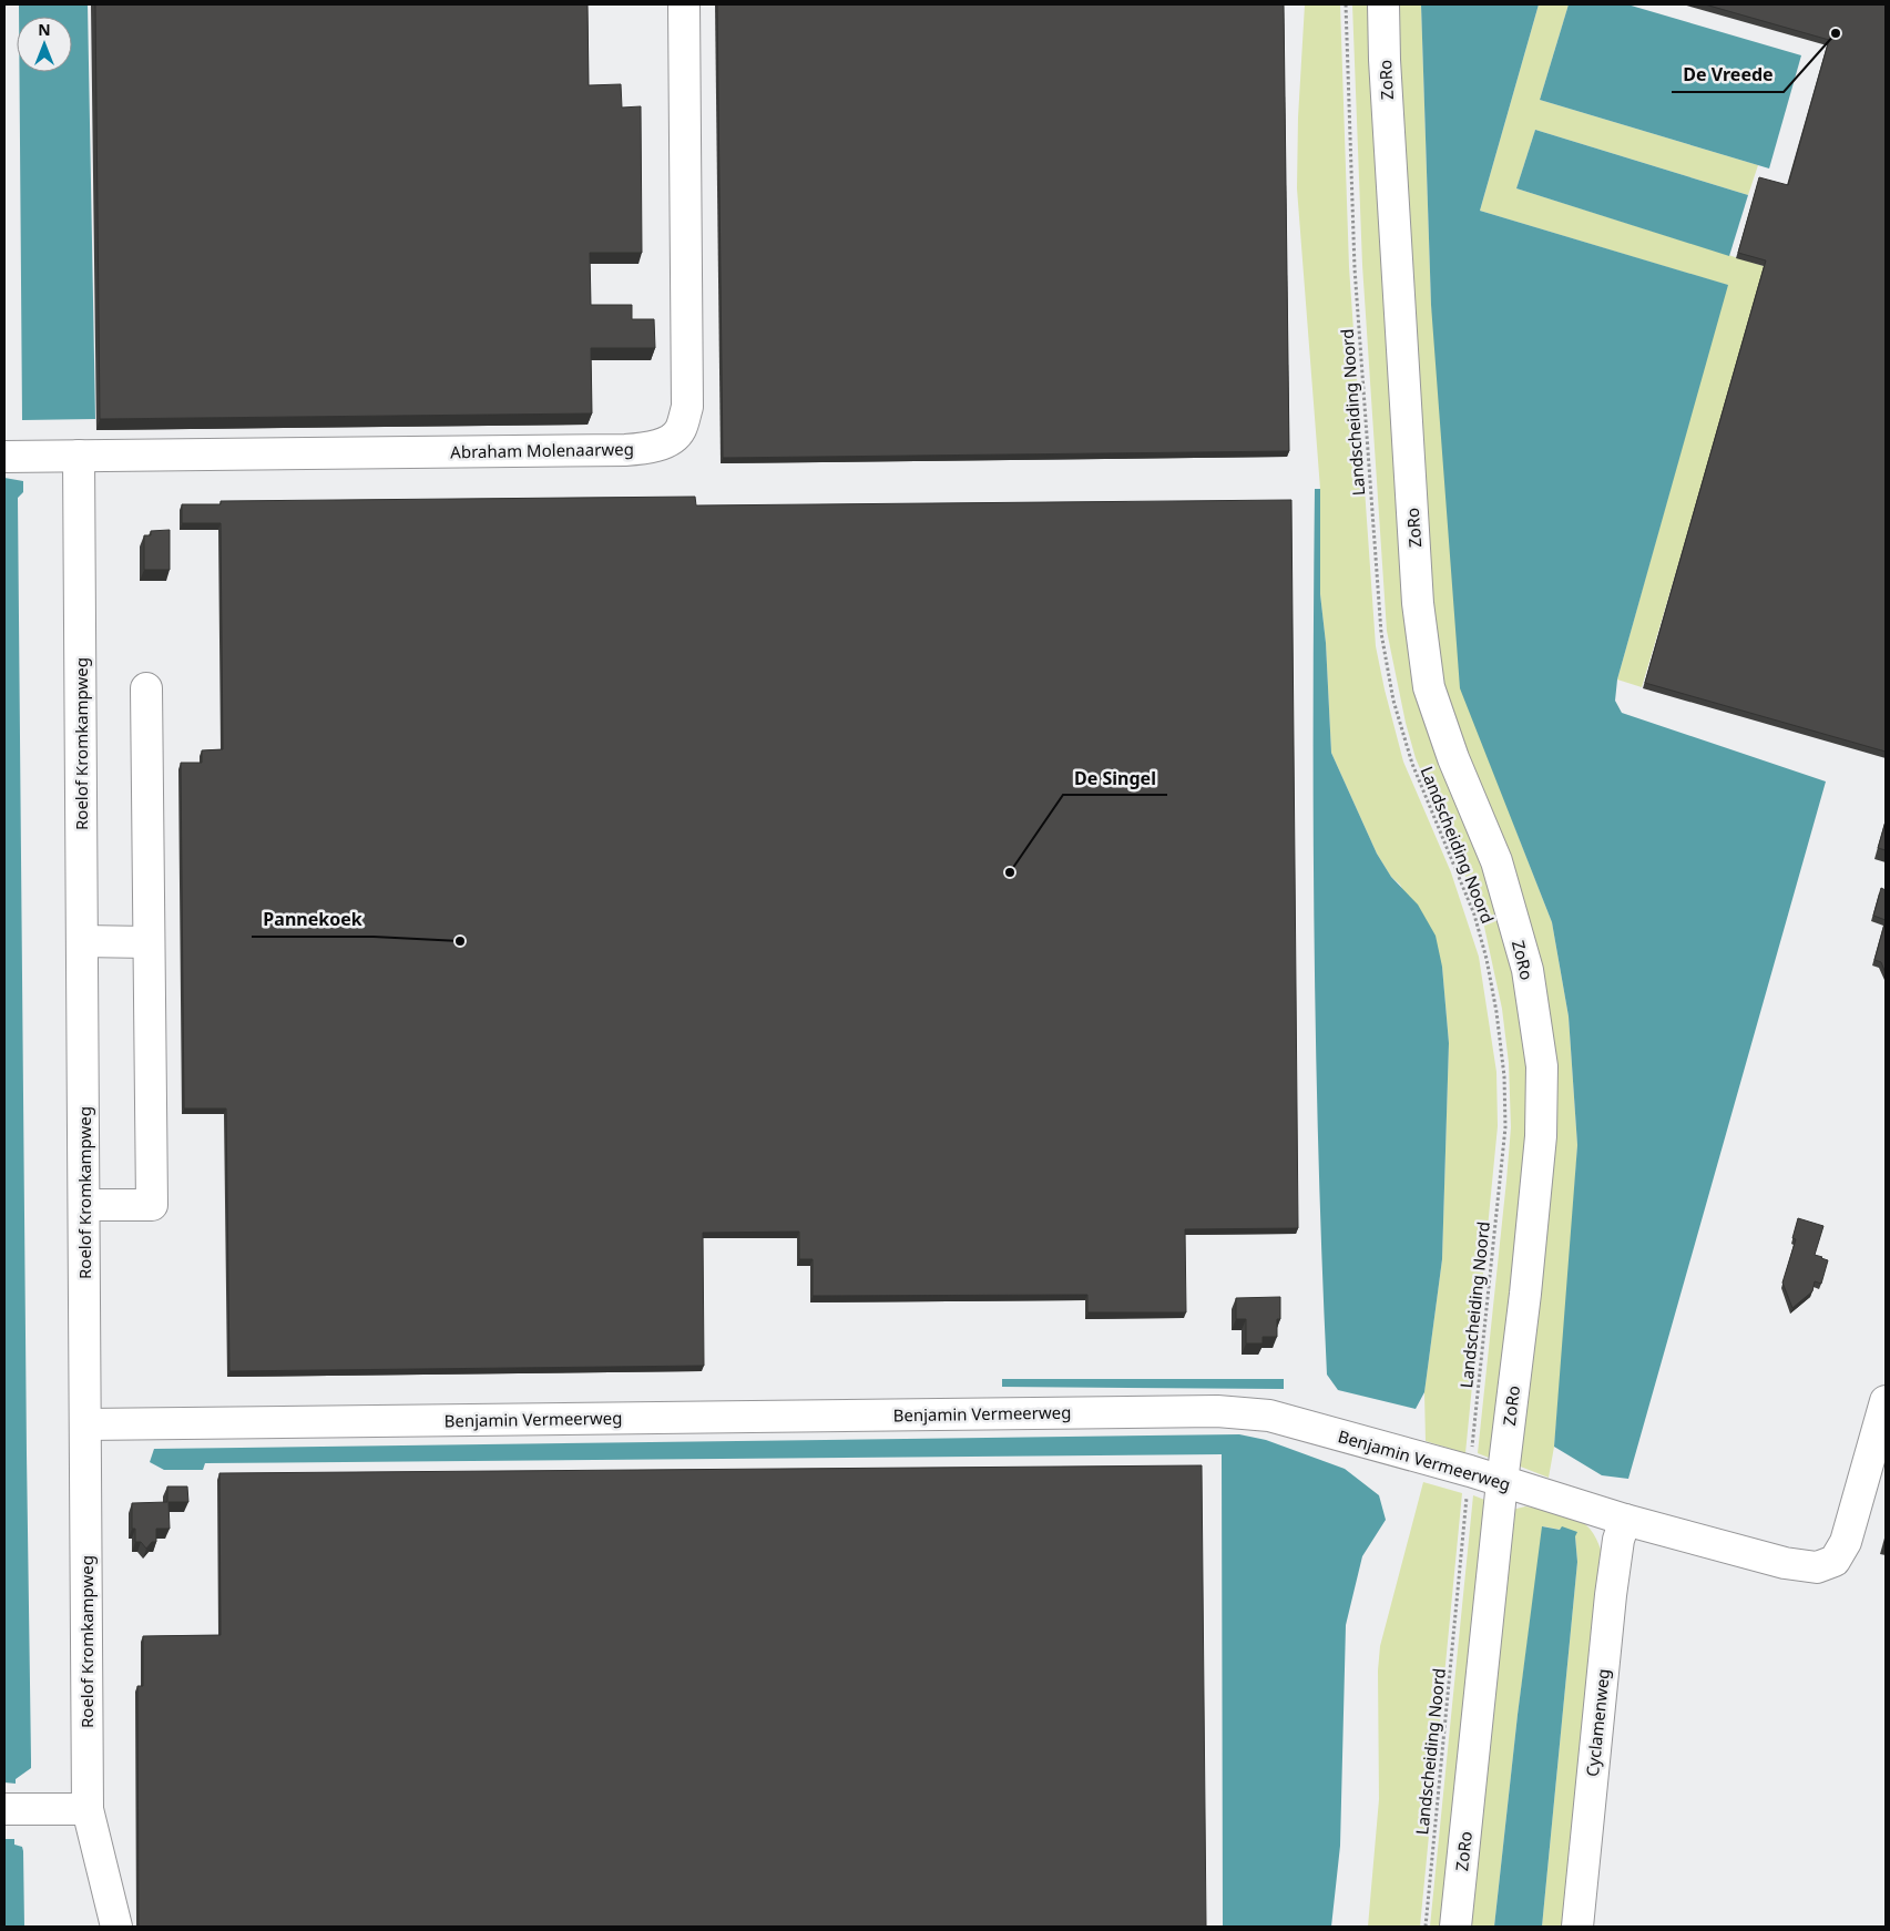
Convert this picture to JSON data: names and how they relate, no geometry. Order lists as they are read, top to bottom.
{
  "streets": {
    "street": [
      "ZoRo",
      "Abraham Molenaarweg",
      "Roelof Kromkampweg",
      "Benjamin Vermeerweg",
      "Cyclamenweg"
    ],
    "path": ["Landscheiding Noord"]
  },
  "crossings": [
    ["ZoRo", "Benjamin Vermeerweg"],
    ["Landscheiding Noord", "Benjamin Vermeerweg"],
    ["Abraham Molenaarweg", "Roelof Kromkampweg"],
    ["Roelof Kromkampweg", "Benjamin Vermeerweg"],
    ["Benjamin Vermeerweg", "Cyclamenweg"]
  ],
  "places": ["De Vreede", "De Singel", "Pannekoek"],
  "north": "top"
}
